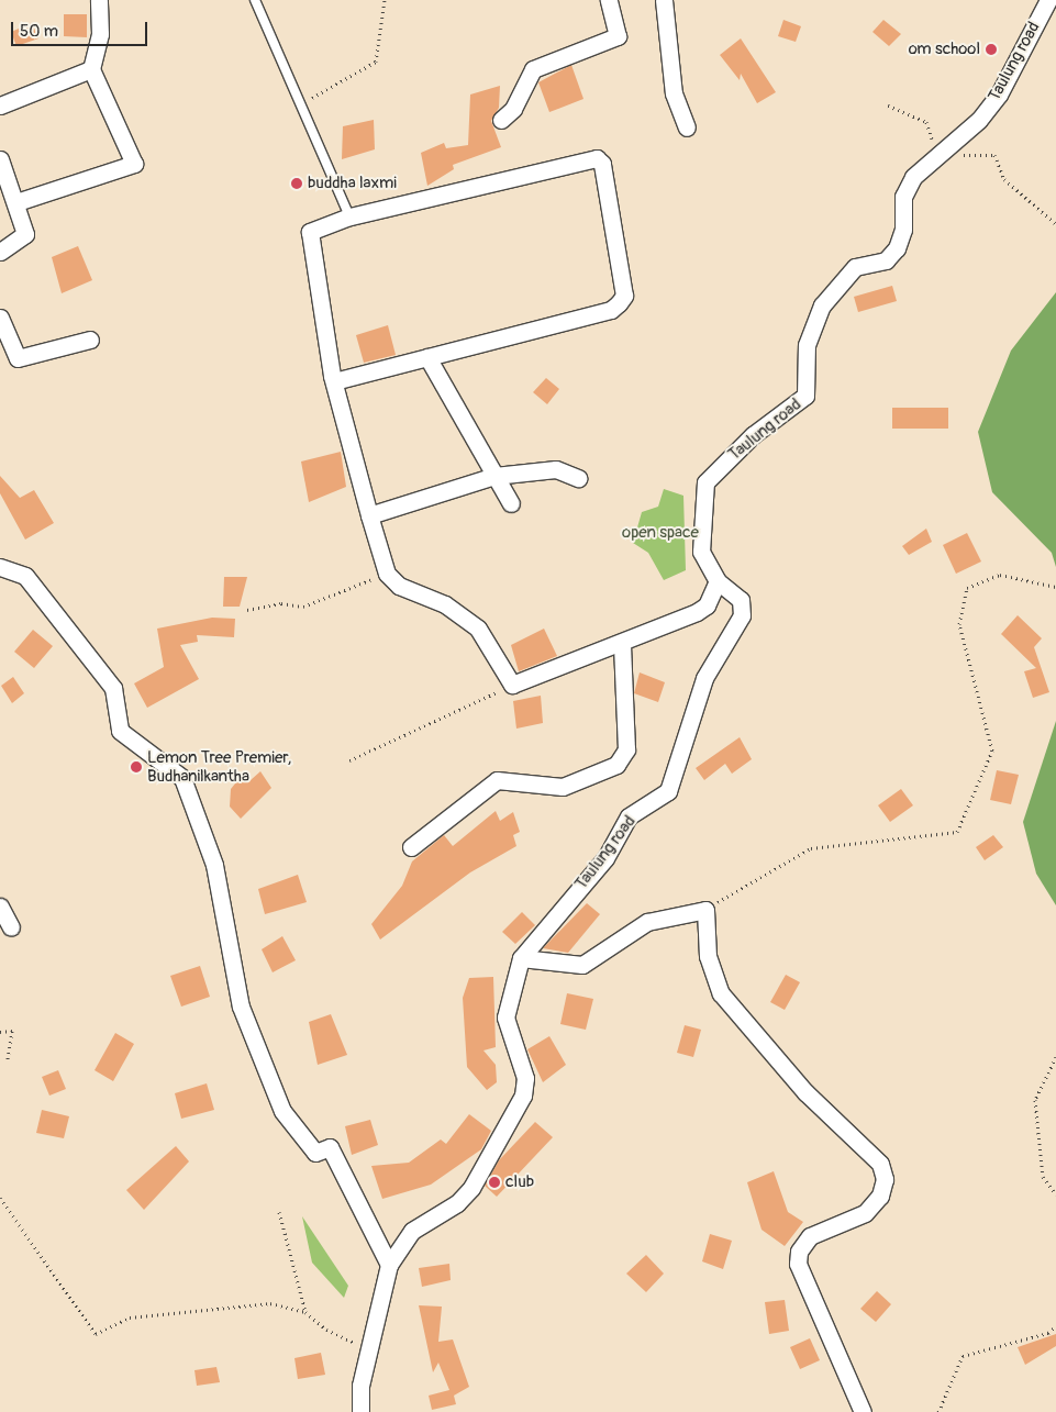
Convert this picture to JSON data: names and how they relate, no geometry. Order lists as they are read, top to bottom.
{
  "streets": {
    "street": ["Taulung road"]
  },
  "parks": ["open space"],
  "places": [
    "om school",
    "buddha laxmi",
    "Lemon Tree Premier, Budhanilkantha",
    "club"
  ],
  "scale_bar": "50 m"
}
